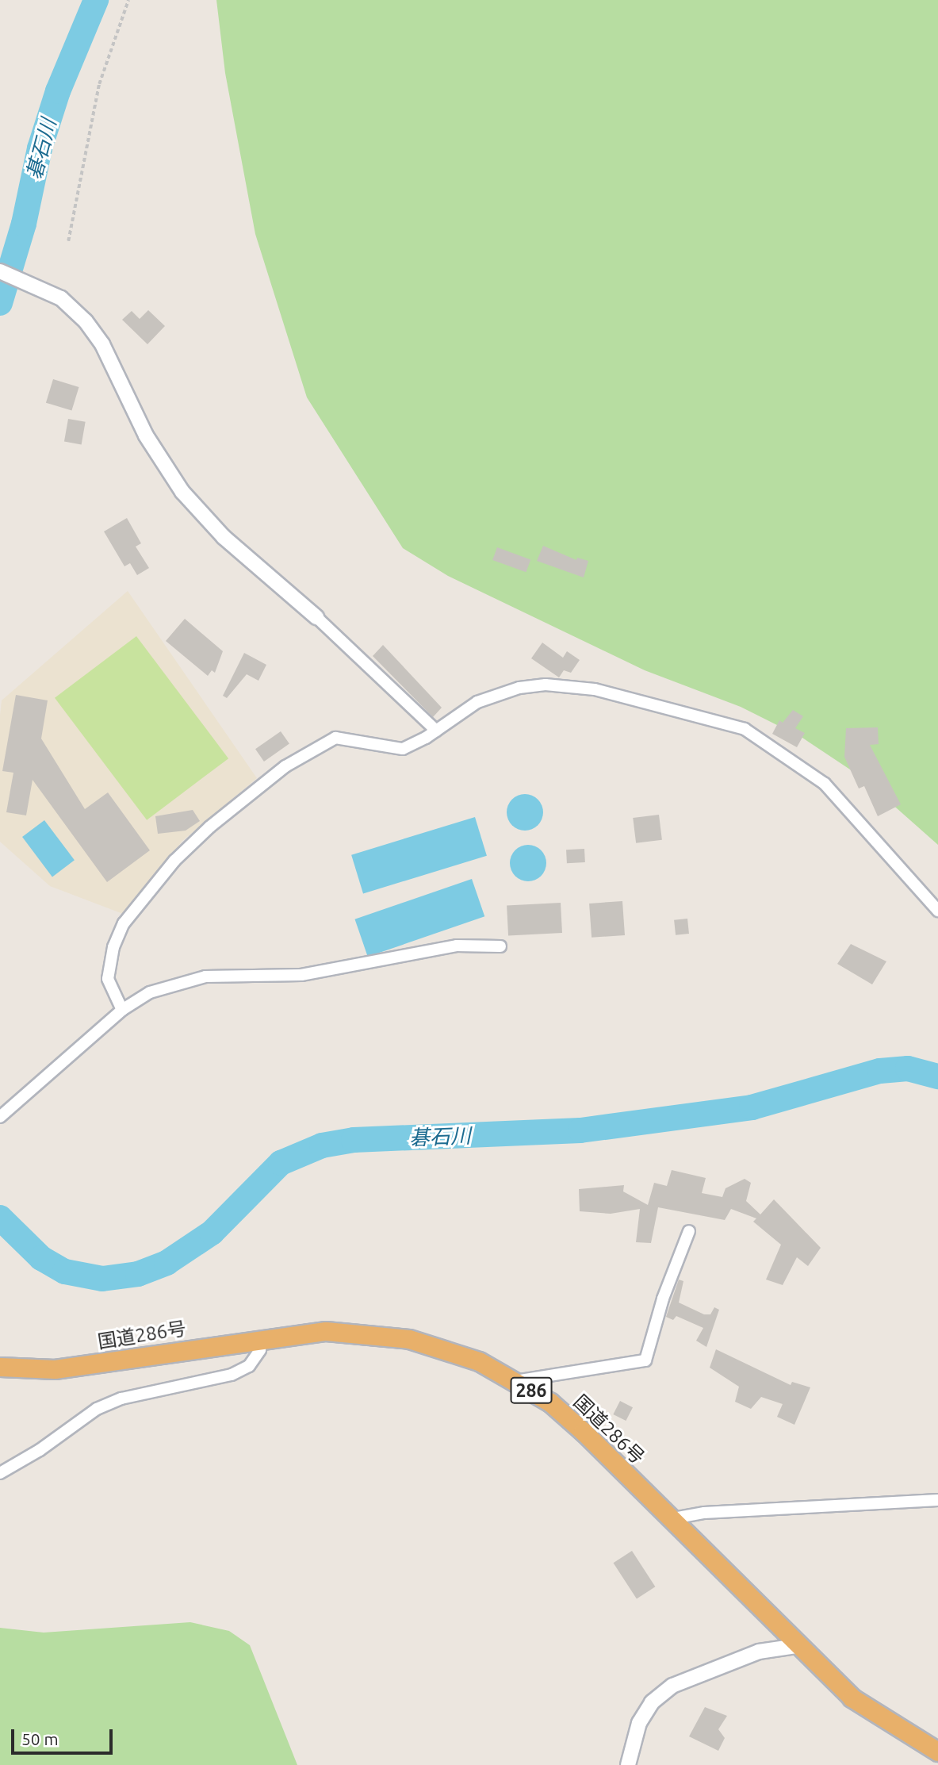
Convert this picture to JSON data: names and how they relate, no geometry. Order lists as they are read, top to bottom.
{
  "streets": {
    "highway": ["国道286号", "286"]
  },
  "water": ["碁石川"],
  "scale_bar": "50 m"
}
